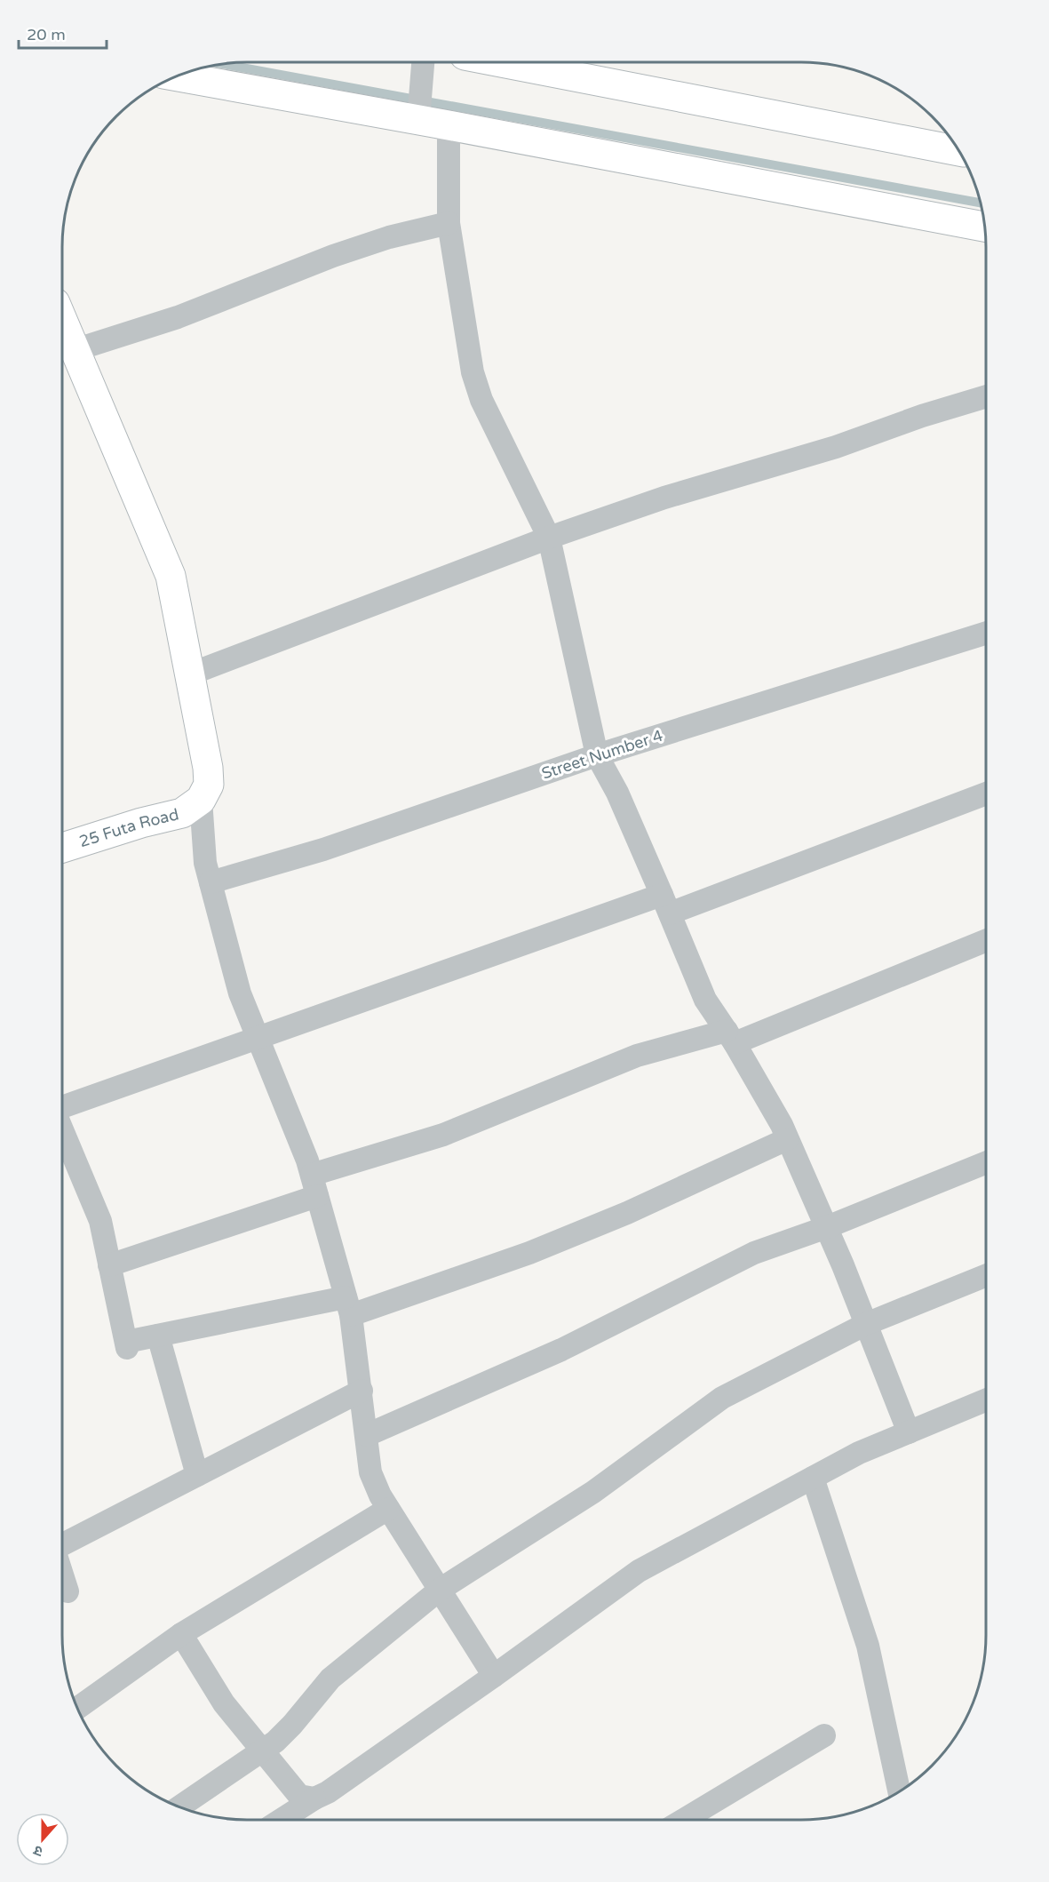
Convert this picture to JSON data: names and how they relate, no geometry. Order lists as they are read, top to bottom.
{
  "streets": {
    "street": ["Street Number 4", "25 Futa Road"]
  },
  "scale_bar": "20 m",
  "north": "bottom"
}
